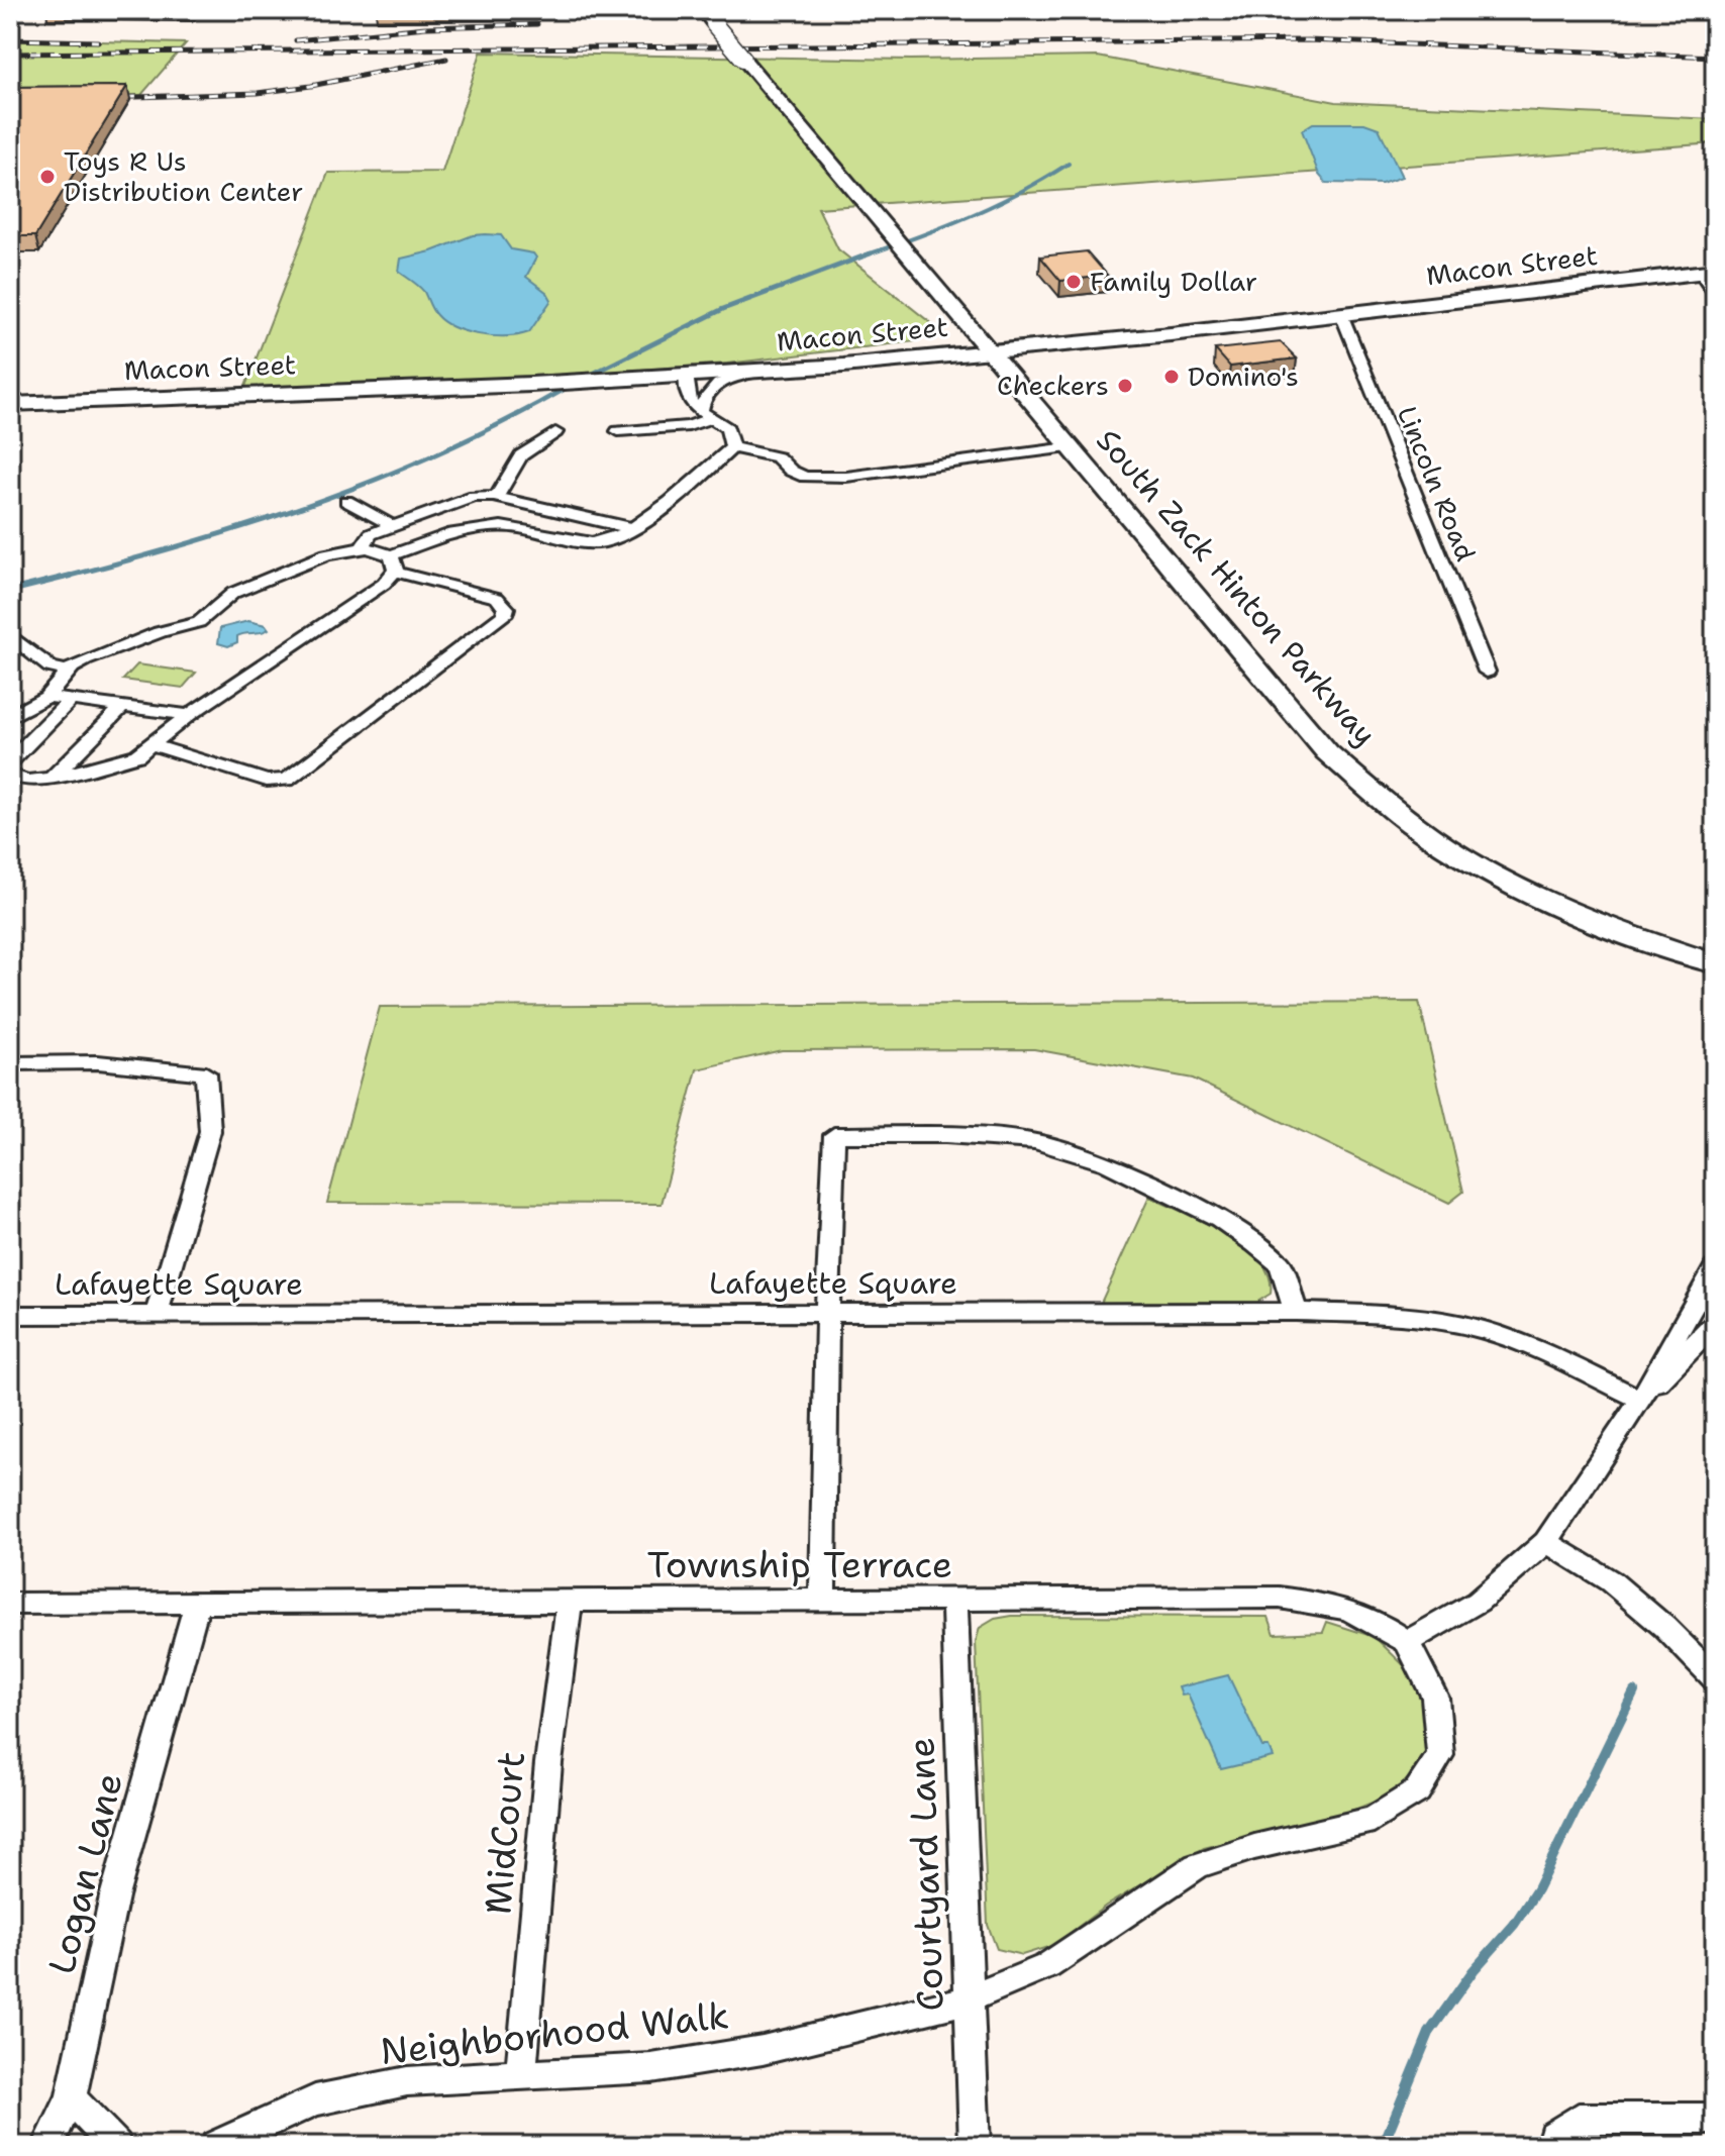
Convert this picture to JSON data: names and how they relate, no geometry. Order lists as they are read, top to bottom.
{
  "streets": {
    "main road": ["Macon Street", "South Zack Hinton Parkway"],
    "street": [
      "Lincoln Road",
      "Lafayette Square",
      "Township Terrace",
      "MidCourt",
      "Logan Lane",
      "Courtyard Lane",
      "Neighborhood Walk"
    ]
  },
  "crossings": [
    ["Macon Street", "Lincoln Road"],
    ["Macon Street", "South Zack Hinton Parkway"],
    ["Township Terrace", "MidCourt"],
    ["Township Terrace", "Logan Lane"],
    ["Township Terrace", "Courtyard Lane"],
    ["Township Terrace", "Neighborhood Walk"],
    ["MidCourt", "Neighborhood Walk"],
    ["Courtyard Lane", "Neighborhood Walk"]
  ],
  "places": [
    "Toys R Us Distribution Center",
    "Family Dollar",
    "Domino's",
    "Checkers"
  ]
}
